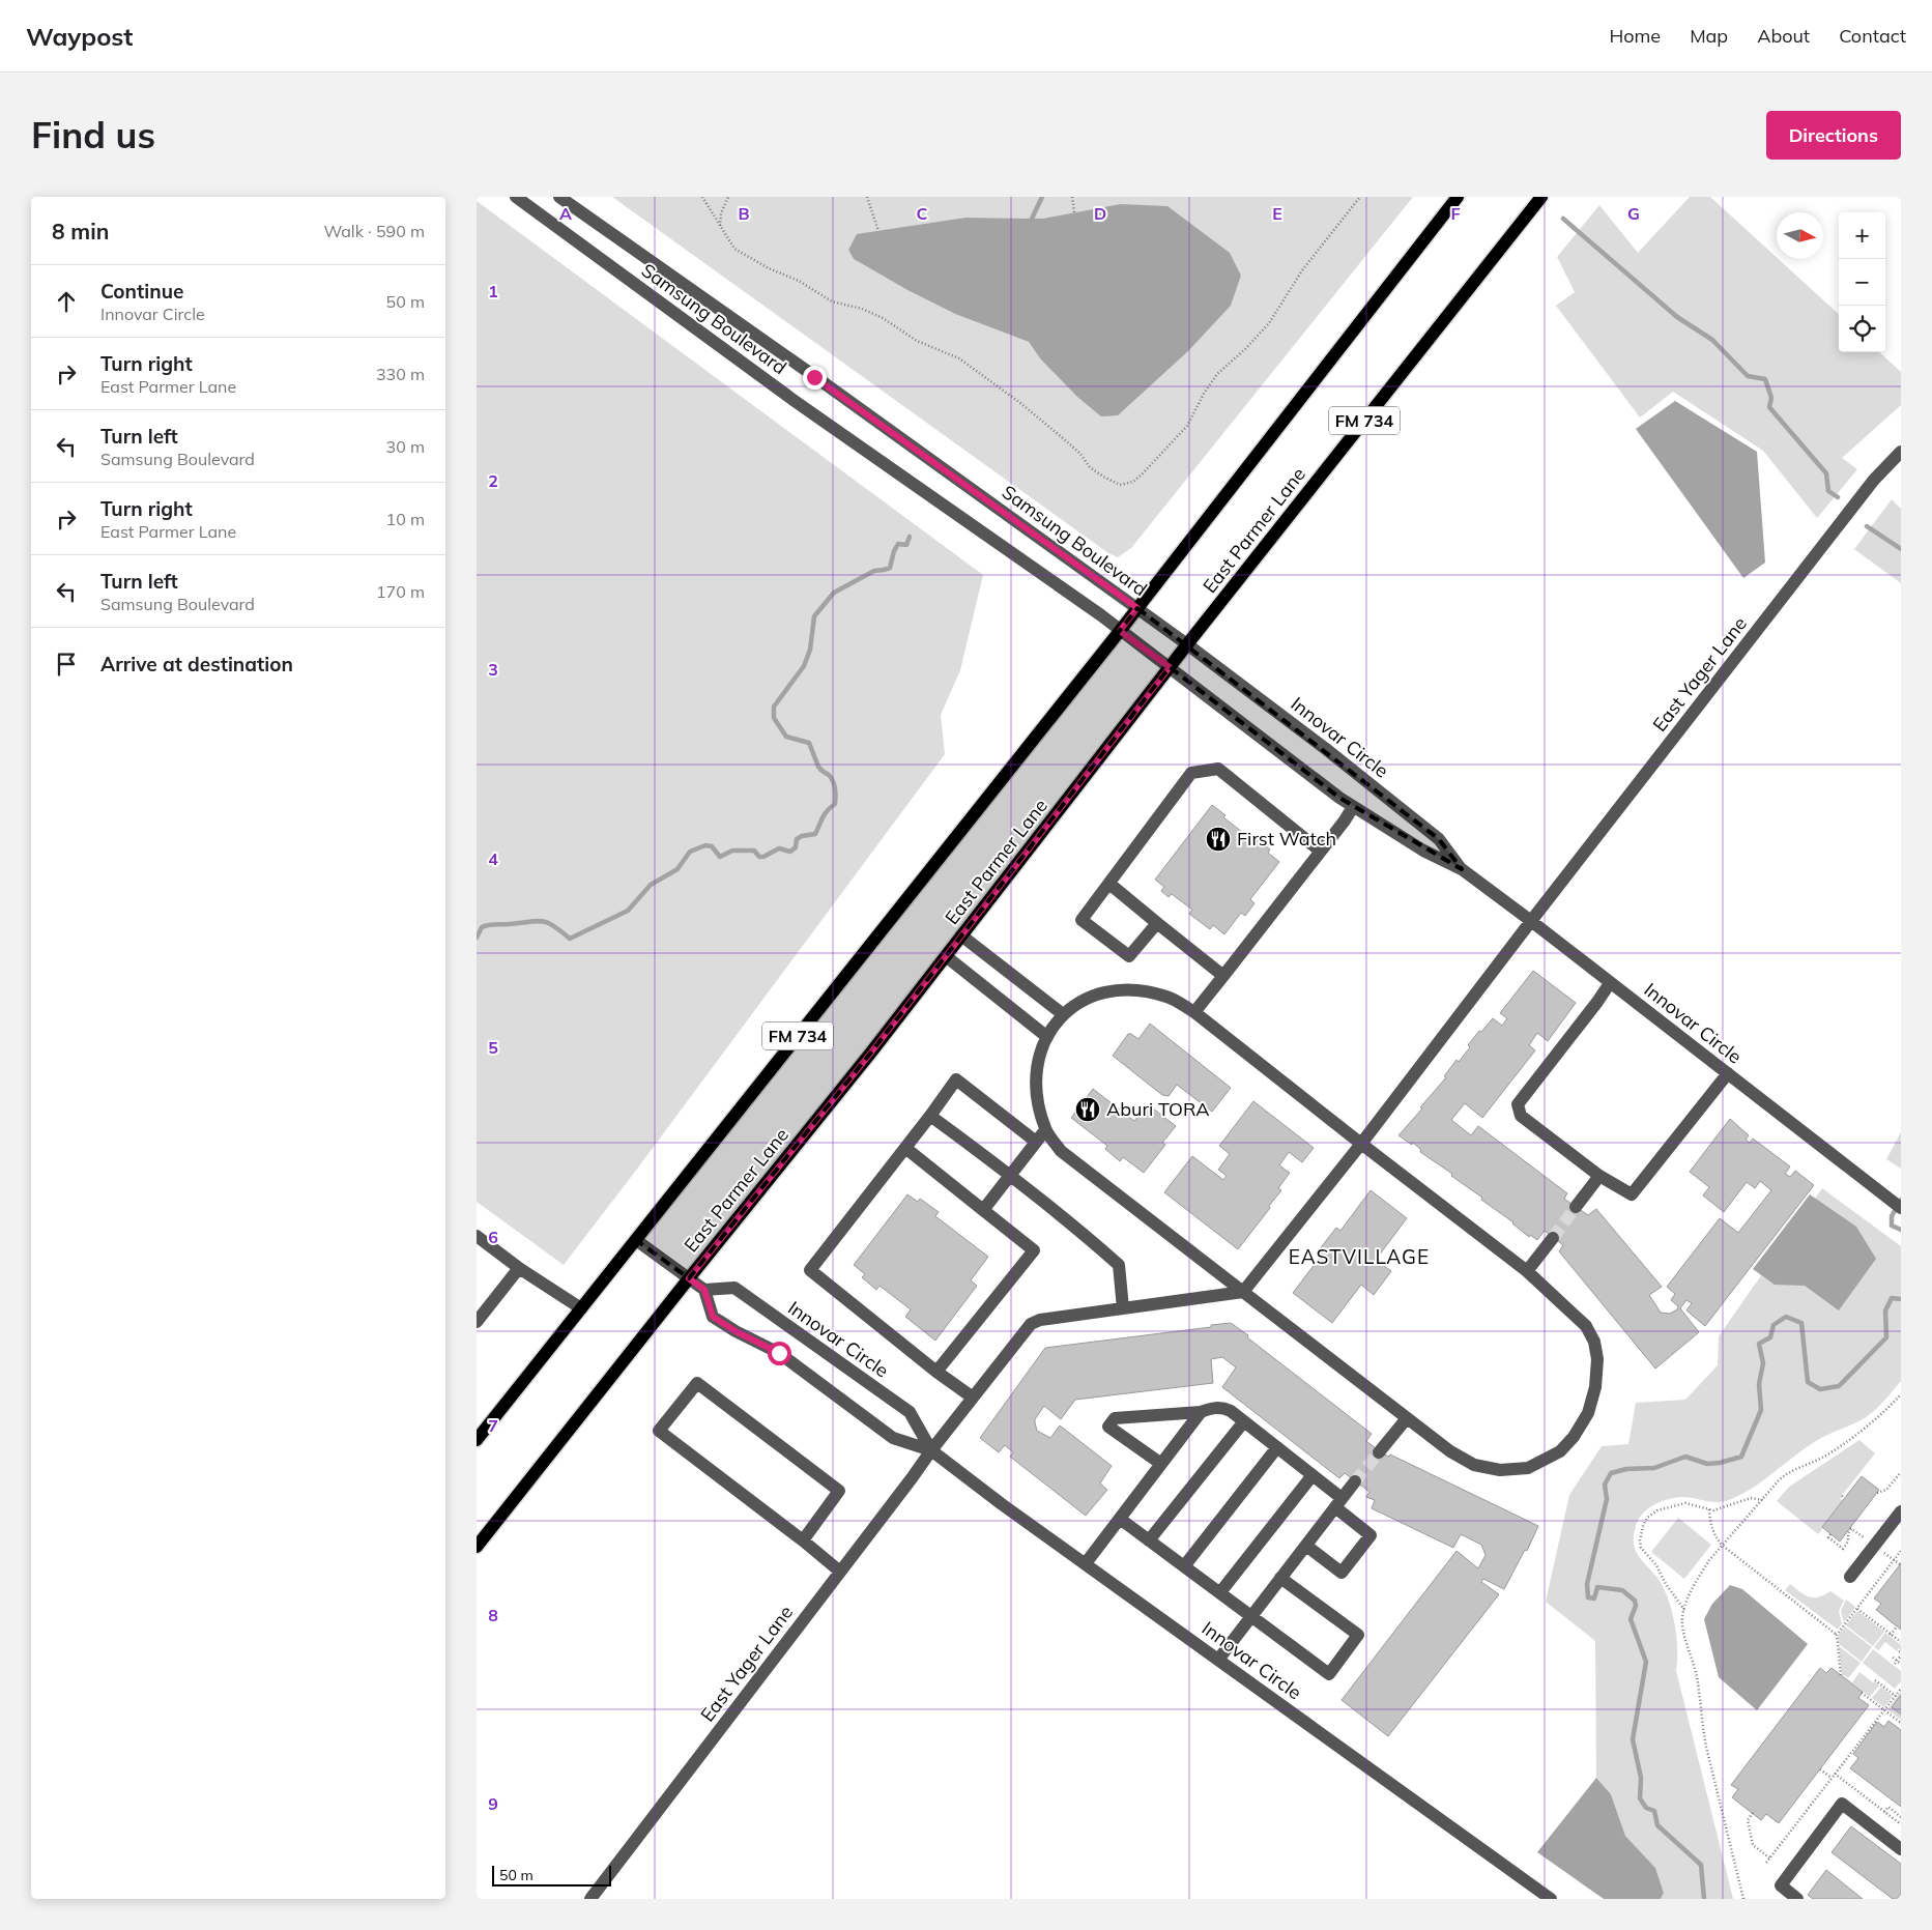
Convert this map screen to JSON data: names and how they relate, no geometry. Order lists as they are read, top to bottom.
{
  "streets": {
    "main road": ["FM 734", "East Parmer Lane"],
    "street": ["Samsung Boulevard", "East Yager Lane", "Innovar Circle"]
  },
  "crossings": [
    ["Samsung Boulevard", "FM 734"],
    ["Samsung Boulevard", "East Parmer Lane"],
    ["Samsung Boulevard", "Innovar Circle"],
    ["East Parmer Lane", "Innovar Circle"],
    ["East Yager Lane", "Innovar Circle"]
  ],
  "districts": ["EASTVILLAGE"],
  "places": {
    "restaurant": ["First Watch", "Aburi TORA"]
  },
  "scale_bar": "50 m",
  "north": "right",
  "page": {
    "header": "Waypost",
    "nav": [
      "Home",
      "Map",
      "About",
      "Contact"
    ],
    "buttons": "Directions",
    "title": "Find us",
    "heading": ["8 min", "Walk · 590 m"],
    "map_buttons": ["+", "−"],
    "list": [
      ["Continue", "Innovar Circle", "50 m"],
      ["Turn right", "East Parmer Lane", "330 m"],
      ["Turn left", "Samsung Boulevard", "30 m"],
      ["Turn right", "East Parmer Lane", "10 m"],
      ["Turn left", "Samsung Boulevard", "170 m"],
      "Arrive at destination"
    ],
    "scale": "50 m"
  },
  "grid": {
    "columns": [
      "A",
      "B",
      "C",
      "D",
      "E",
      "F",
      "G"
    ],
    "rows": [
      "1",
      "2",
      "3",
      "4",
      "5",
      "6",
      "7",
      "8",
      "9"
    ]
  }
}
